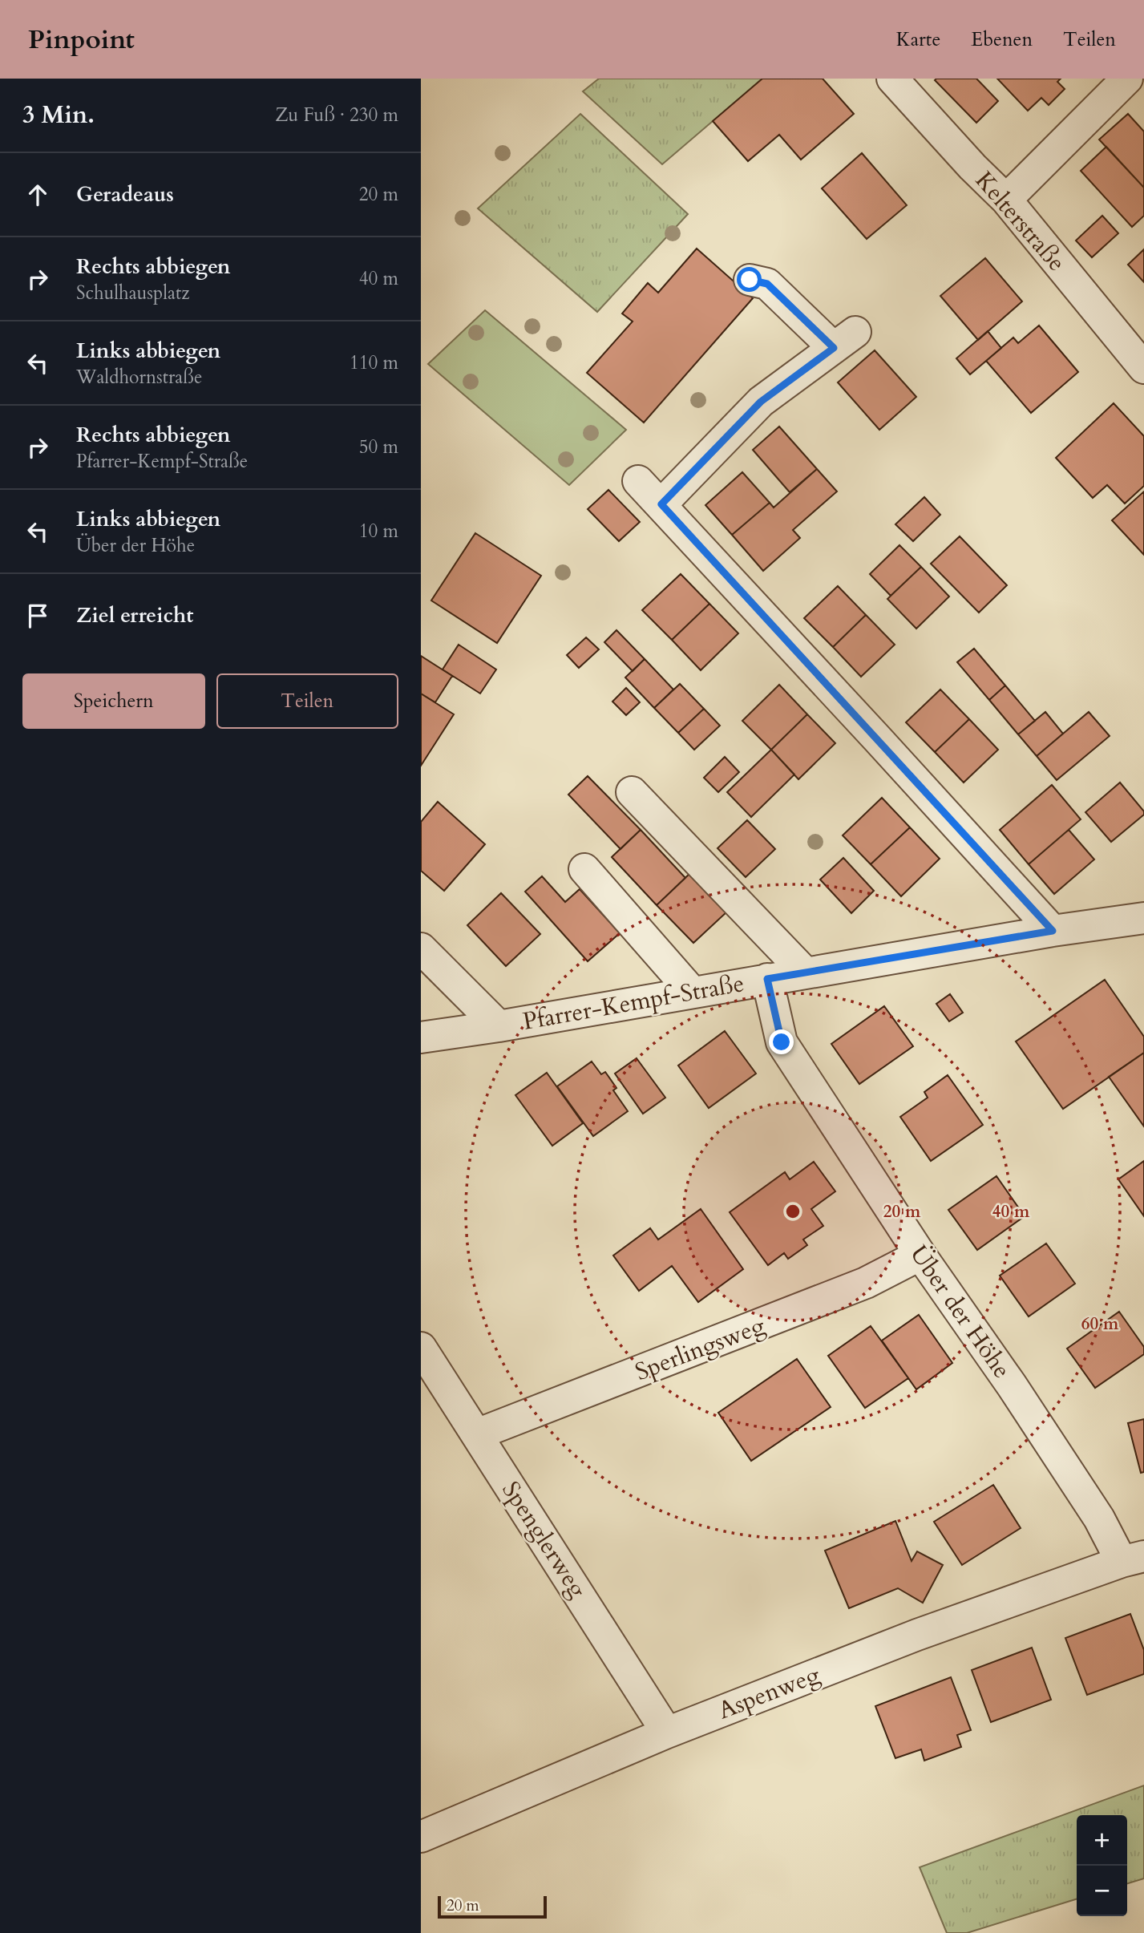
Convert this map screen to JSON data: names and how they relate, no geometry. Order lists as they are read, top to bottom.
{
  "streets": {
    "street": [
      "Kelterstraße",
      "Pfarrer-Kempf-Straße",
      "Über der Höhe",
      "Sperlingsweg",
      "Spenglerweg",
      "Aspenweg"
    ]
  },
  "crossings": [
    ["Pfarrer-Kempf-Straße", "Über der Höhe"],
    ["Über der Höhe", "Sperlingsweg"],
    ["Über der Höhe", "Aspenweg"],
    ["Sperlingsweg", "Spenglerweg"],
    ["Spenglerweg", "Aspenweg"]
  ],
  "scale_bar": "20 m",
  "page": {
    "header": "Pinpoint",
    "nav": ["Karte", "Ebenen", "Teilen"],
    "heading": ["3 Min.", "Zu Fuß · 230 m"],
    "list": [
      ["Geradeaus", "20 m"],
      ["Rechts abbiegen", "Schulhausplatz", "40 m"],
      ["Links abbiegen", "Waldhornstraße", "110 m"],
      ["Rechts abbiegen", "Pfarrer-Kempf-Straße", "50 m"],
      ["Links abbiegen", "Über der Höhe", "10 m"],
      "Ziel erreicht"
    ],
    "buttons": ["Speichern", "Teilen"],
    "map_buttons": ["+", "−"],
    "scale": "20 m"
  },
  "rings": ["20 m", "40 m", "60 m"]
}
